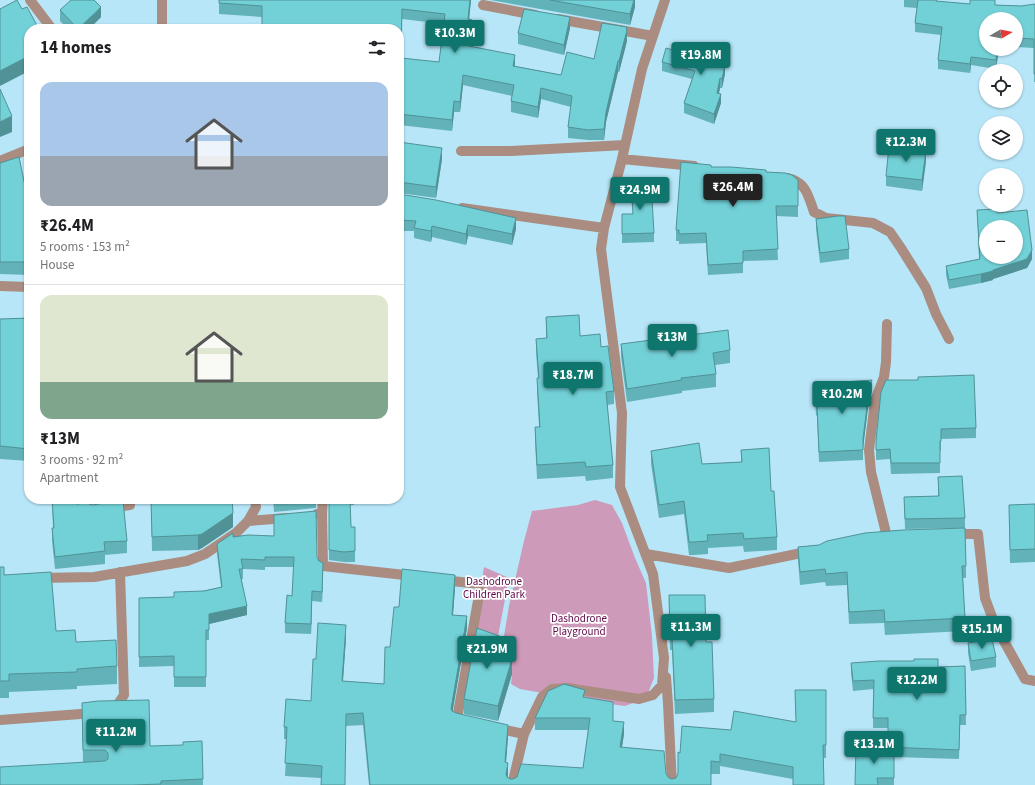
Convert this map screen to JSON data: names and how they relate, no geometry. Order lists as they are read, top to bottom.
{
  "parks": ["Dashodrone Children Park", "Dashodrone Playground"],
  "north": "right",
  "page": {
    "map_buttons": ["+", "−"],
    "price": [
      "₹10.3M",
      "₹19.8M",
      "₹12.3M",
      "₹26.4M",
      "₹24.9M",
      "₹13M",
      "₹18.7M",
      "₹10.2M",
      "₹11.3M",
      "₹15.1M",
      "₹21.9M",
      "₹12.2M",
      "₹11.2M",
      "₹13.1M"
    ],
    "heading": "14 homes",
    "list": [
      {
        "name": "₹26.4M",
        "note": "5 rooms · 153 m² · House"
      },
      {
        "name": "₹13M",
        "note": "3 rooms · 92 m² · Apartment"
      }
    ]
  }
}
